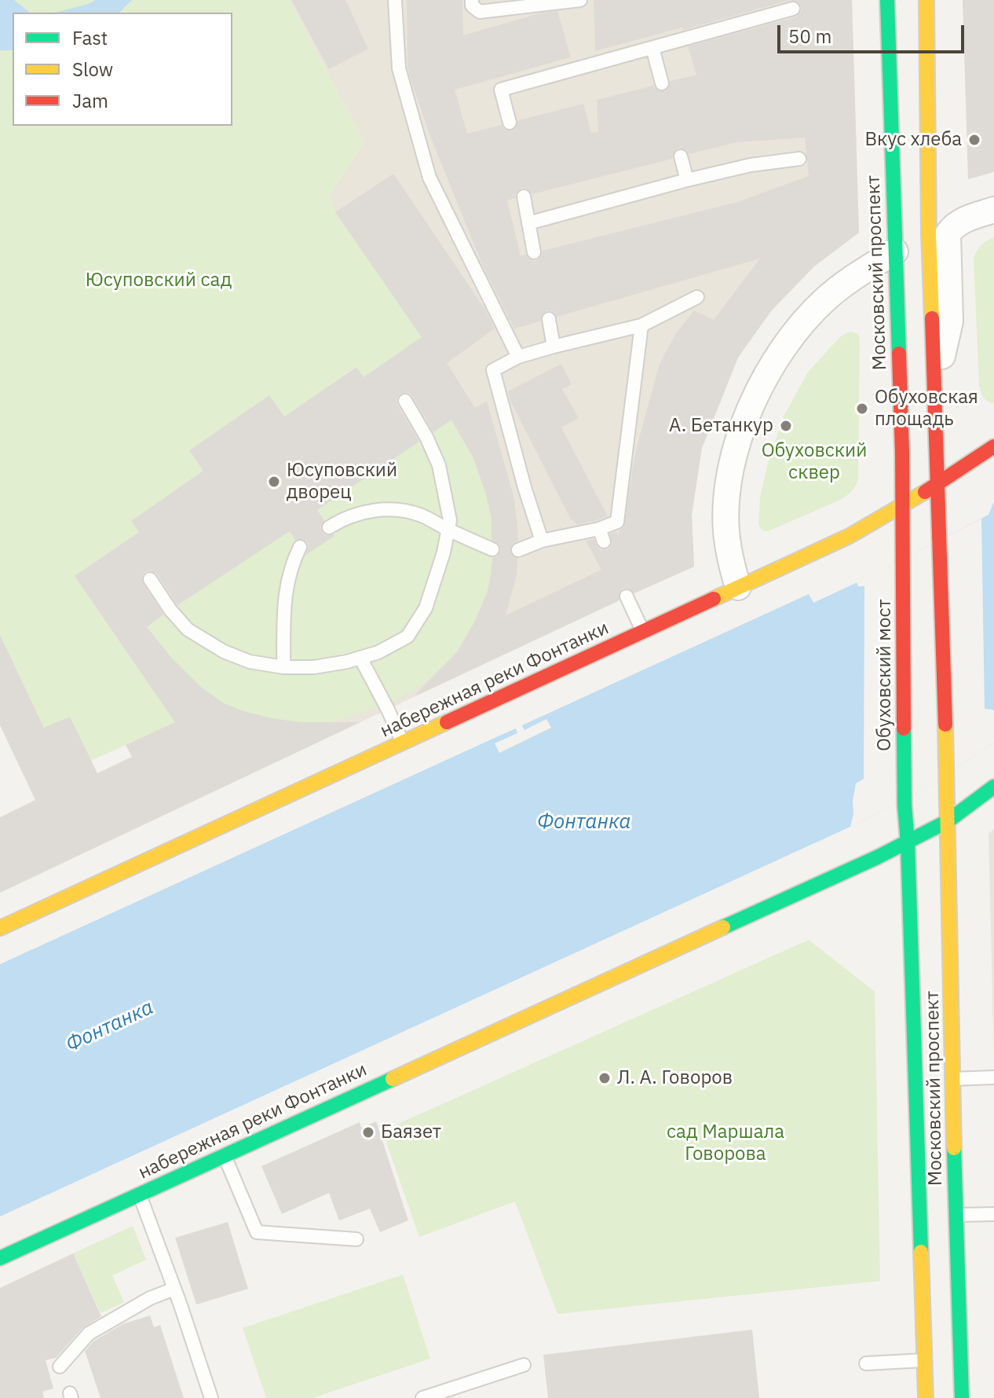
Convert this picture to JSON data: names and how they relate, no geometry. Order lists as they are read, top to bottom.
{
  "streets": {
    "main road": ["Московский проспект", "Обуховский мост", "набережная реки Фонтанки"]
  },
  "crossings": [
    ["Московский проспект", "Обуховский мост"],
    ["Московский проспект", "набережная реки Фонтанки"]
  ],
  "water": ["Фонтанка"],
  "parks": ["Юсуповский сад", "Обуховский сквер", "сад Маршала Говорова"],
  "places": [
    "Вкус хлеба",
    "Обуховская площадь",
    "А. Бетанкур",
    "Юсуповский дворец",
    "Л. А. Говоров",
    "Баязет"
  ],
  "legend": ["Fast", "Slow", "Jam"],
  "scale_bar": "50 m"
}
